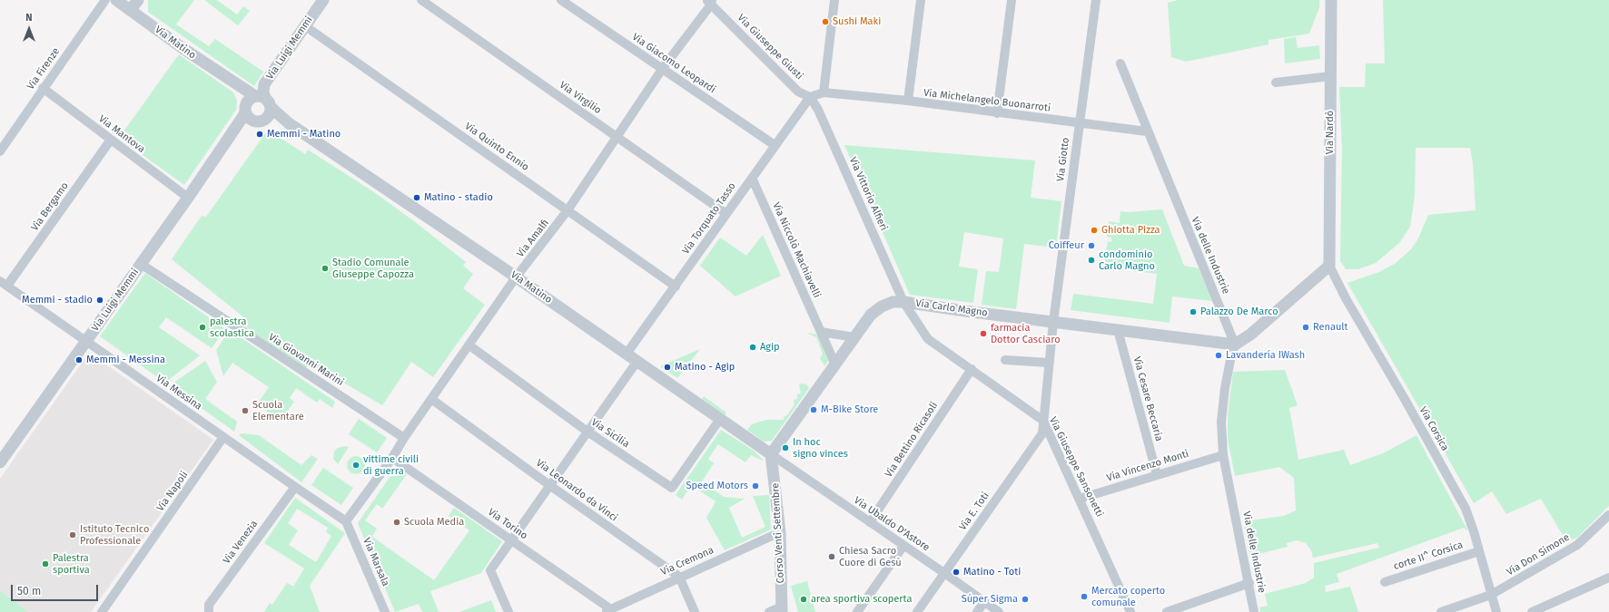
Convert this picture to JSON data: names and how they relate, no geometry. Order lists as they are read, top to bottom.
{
  "streets": {
    "street": [
      "Via Matino",
      "Via Giuseppe Giusti",
      "Via Luigi Memmi",
      "Via Giacomo Leopardi",
      "Via Firenze",
      "Via Virgilio",
      "Via Michelangelo Buonarroti",
      "Via Nardò",
      "Via Mantova",
      "Via Quinto Ennio",
      "Via Giotto",
      "Via Vittorio Alfieri",
      "Via Bergamo",
      "Via Torquato Tasso",
      "Via Amalfi",
      "Via Niccolò Machiavelli",
      "Via delle Industrie",
      "Via Carlo Magno",
      "Via Giovanni Marini",
      "Via Messina",
      "Via Cesare Beccaria",
      "Via Corsica",
      "Via Sicilia",
      "Via Bettino Ricasoli",
      "Via Vincenzo Monti",
      "Via Giuseppe Sansonetti",
      "Via Leonardo da Vinci",
      "Via Napoli",
      "Via E. Toti",
      "Via Torino",
      "Via Ubaldo D'Astore",
      "Corso Venti Settembre",
      "Via Venezia",
      "Via Don Simone",
      "corte II^ Corsica",
      "Via Cremona",
      "Via Marsala"
    ]
  },
  "crossings": [
    ["Via Matino", "Via Luigi Memmi"],
    ["Via Matino", "Via Torquato Tasso"],
    ["Via Matino", "Via Amalfi"],
    ["Via Matino", "Via Carlo Magno"],
    ["Via Matino", "Via Sicilia"],
    ["Via Matino", "Via Ubaldo D'Astore"],
    ["Via Matino", "Corso Venti Settembre"],
    ["Via Giuseppe Giusti", "Via Vittorio Alfieri"],
    ["Via Giuseppe Giusti", "Via Torquato Tasso"],
    ["Via Giuseppe Giusti", "Via Amalfi"],
    ["Via Luigi Memmi", "Via Mantova"],
    ["Via Luigi Memmi", "Via Quinto Ennio"],
    ["Via Luigi Memmi", "Via Giovanni Marini"],
    ["Via Luigi Memmi", "Via Messina"],
    ["Via Giacomo Leopardi", "Via Torquato Tasso"],
    ["Via Giacomo Leopardi", "Via Amalfi"],
    ["Via Firenze", "Via Mantova"],
    ["Via Virgilio", "Via Torquato Tasso"],
    ["Via Virgilio", "Via Amalfi"],
    ["Via Michelangelo Buonarroti", "Via Giotto"],
    ["Via Michelangelo Buonarroti", "Via delle Industrie"],
    ["Via Nardò", "Via Corsica"],
    ["Via Mantova", "Via Bergamo"],
    ["Via Quinto Ennio", "Via Torquato Tasso"],
    ["Via Quinto Ennio", "Via Amalfi"],
    ["Via Giotto", "Via Carlo Magno"],
    ["Via Giotto", "Via E. Toti"],
    ["Via Vittorio Alfieri", "Via Torquato Tasso"],
    ["Via Vittorio Alfieri", "Via Carlo Magno"],
    ["Via Vittorio Alfieri", "Via Giuseppe Sansonetti"],
    ["Via Bergamo", "Via Messina"],
    ["Via Torquato Tasso", "Via Niccolò Machiavelli"],
    ["Via Amalfi", "Via Giovanni Marini"],
    ["Via Amalfi", "Via Messina"],
    ["Via Amalfi", "Via Sicilia"],
    ["Via Amalfi", "Via Leonardo da Vinci"],
    ["Via Amalfi", "Via Torino"],
    ["Via Amalfi", "Via Marsala"],
    ["Via Niccolò Machiavelli", "Via Carlo Magno"],
    ["Via delle Industrie", "Via Carlo Magno"],
    ["Via delle Industrie", "Via Vincenzo Monti"],
    ["Via Carlo Magno", "Via Cesare Beccaria"],
    ["Via Carlo Magno", "Via Giuseppe Sansonetti"],
    ["Via Carlo Magno", "Via Ubaldo D'Astore"],
    ["Via Carlo Magno", "Corso Venti Settembre"],
    ["Via Messina", "Via Napoli"],
    ["Via Messina", "Via Venezia"],
    ["Via Messina", "Via Marsala"],
    ["Via Cesare Beccaria", "Via Vincenzo Monti"],
    ["Via Corsica", "Via Don Simone"],
    ["Via Corsica", "corte II^ Corsica"],
    ["Via Bettino Ricasoli", "Via Giuseppe Sansonetti"],
    ["Via Bettino Ricasoli", "Via Ubaldo D'Astore"],
    ["Via Vincenzo Monti", "Via Giuseppe Sansonetti"],
    ["Via Giuseppe Sansonetti", "Via E. Toti"],
    ["Via Leonardo da Vinci", "Via Cremona"],
    ["Via E. Toti", "Via Ubaldo D'Astore"],
    ["Via Torino", "Via Cremona"],
    ["Via Ubaldo D'Astore", "Corso Venti Settembre"],
    ["Corso Venti Settembre", "Via Cremona"]
  ],
  "places": [
    "Sushi Maki",
    "Memmi - Matino",
    "Matino - stadio",
    "Ghiotta Pizza",
    "Coiffeur",
    "condominio Carlo Magno",
    "Stadio Comunale Giuseppe Capozza",
    "Memmi - stadio",
    "Palazzo De Marco",
    "palestra scolastica",
    "Renault",
    "farmacia Dottor Casciaro",
    "Agip",
    "Lavandería IWash",
    "Memmi - Messina",
    "Matino - Agip",
    "M-Bike Store",
    "Scuola Elementare",
    "In hoc signo vinces",
    "vittime civili di guerra",
    "Speed Motors",
    "Scuola Media",
    "Istituto Tecnico Professionale",
    "Chiesa Sacro Cuore di Gesù",
    "Palestra sportiva",
    "Matino - Toti",
    "Mercato coperto comunale",
    "area sportiva scoperta",
    "Súper Sigma"
  ],
  "scale_bar": "50 m",
  "north": "top"
}
